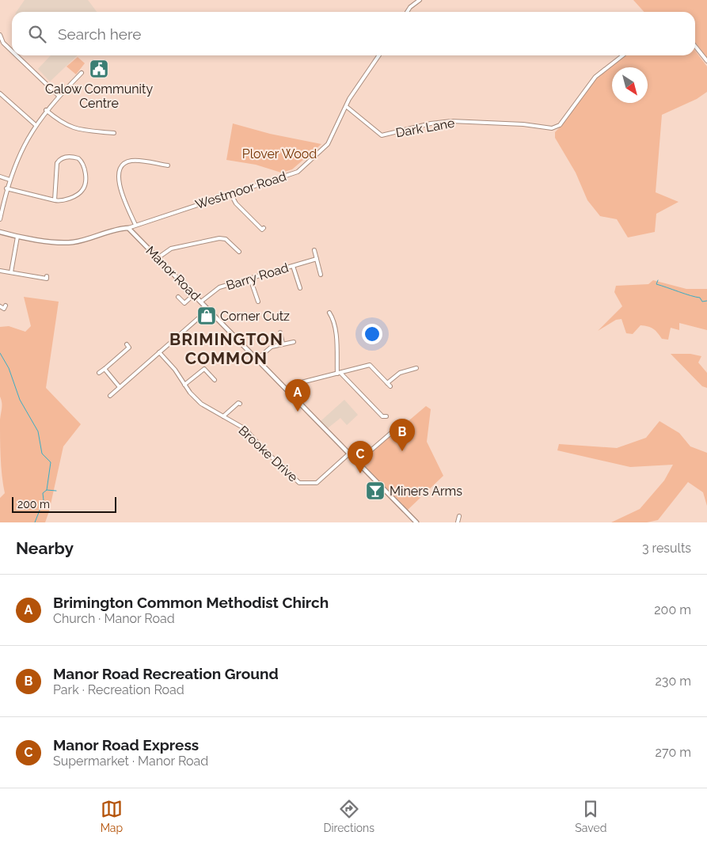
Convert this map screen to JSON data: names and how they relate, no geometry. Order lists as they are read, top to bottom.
{
  "streets": {
    "street": [
      "Dark Lane",
      "Westmoor Road",
      "Manor Road",
      "Barry Road",
      "Brooke Drive"
    ]
  },
  "crossings": [
    ["Dark Lane", "Westmoor Road"],
    ["Westmoor Road", "Manor Road"],
    ["Manor Road", "Barry Road"],
    ["Manor Road", "Brooke Drive"]
  ],
  "districts": ["BRIMINGTON COMMON"],
  "parks": ["Plover Wood"],
  "places": {
    "public building": ["Calow Community Centre"],
    "shop": ["Corner Cutz"],
    "bar": ["Miners Arms"]
  },
  "scale_bar": "200 m",
  "north": "bottom right",
  "page": {
    "search": "Search here",
    "pins": ["A", "B", "C"],
    "scale": "200 m",
    "heading": ["Nearby", "3 results"],
    "list": [
      {
        "mark": "A",
        "name": "Brimington Common Methodist Chirch",
        "note": "Church · Manor Road",
        "value": "200 m"
      },
      {
        "mark": "B",
        "name": "Manor Road Recreation Ground",
        "note": "Park · Recreation Road",
        "value": "230 m"
      },
      {
        "mark": "C",
        "name": "Manor Road Express",
        "note": "Supermarket · Manor Road",
        "value": "270 m"
      }
    ],
    "nav": ["Map", "Directions", "Saved"]
  }
}
